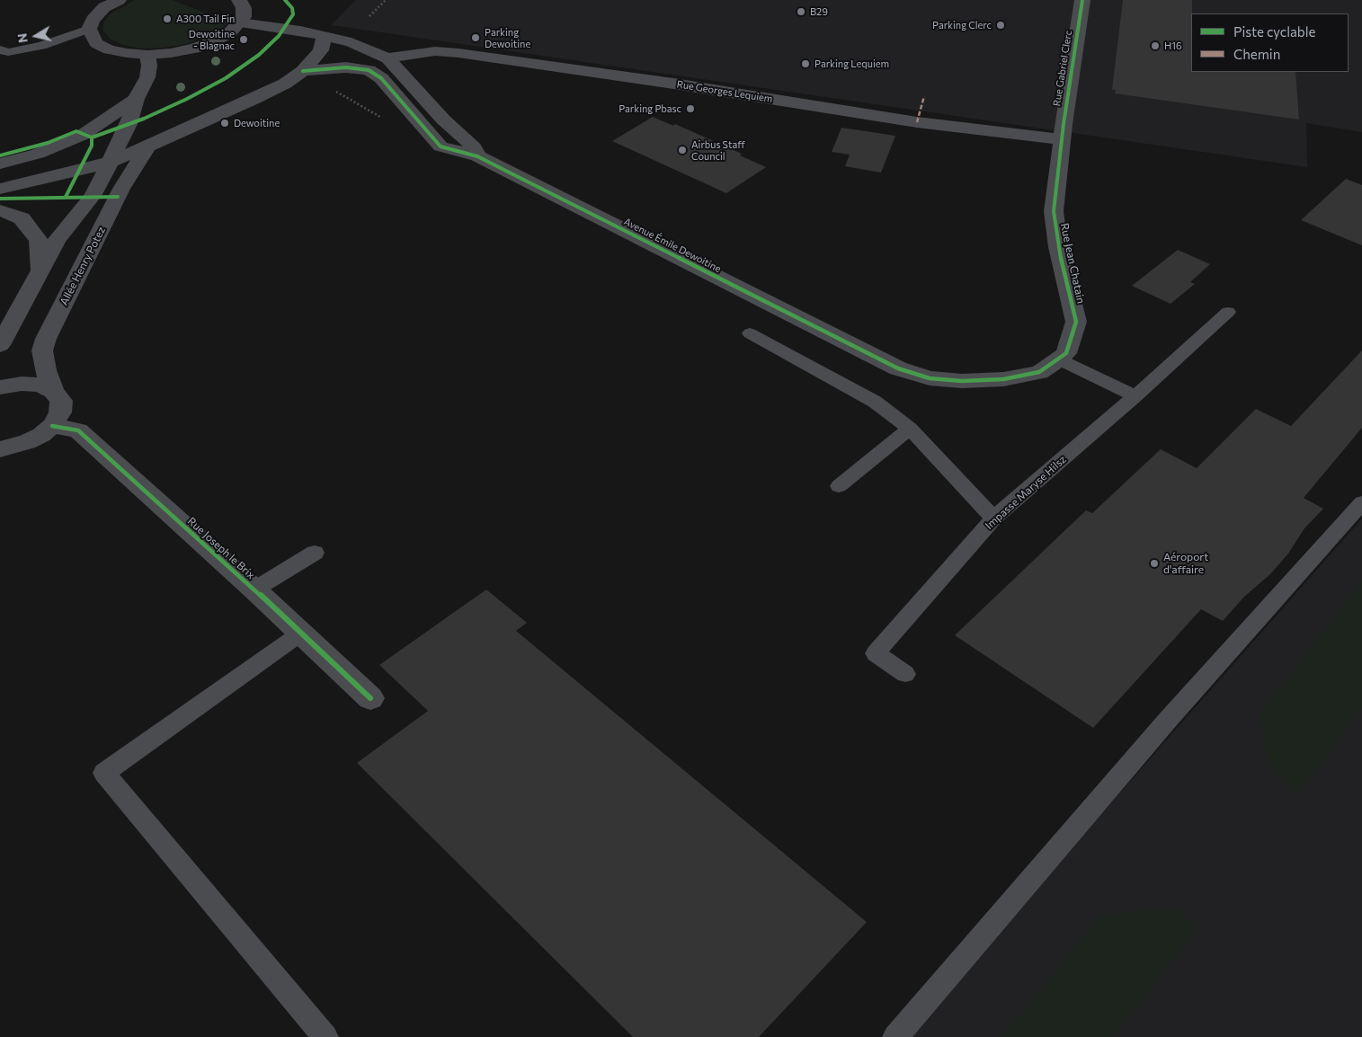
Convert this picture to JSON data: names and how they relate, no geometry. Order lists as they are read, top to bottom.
{
  "streets": {
    "street": [
      "Rue Gabriel Clerc",
      "Rue Georges Lequiem",
      "Avenue Émile Dewoitine",
      "Rue Jean Chatain",
      "Allée Henry Potez",
      "Rue Joseph le Brix"
    ],
    "lane": ["Impasse Maryse Hilsz"]
  },
  "crossings": [
    ["Rue Gabriel Clerc", "Rue Georges Lequiem"],
    ["Rue Gabriel Clerc", "Rue Jean Chatain"],
    ["Rue Georges Lequiem", "Avenue Émile Dewoitine"],
    ["Rue Georges Lequiem", "Rue Jean Chatain"],
    ["Avenue Émile Dewoitine", "Rue Jean Chatain"],
    ["Allée Henry Potez", "Rue Joseph le Brix"]
  ],
  "places": [
    "B29",
    "A300 Tail Fin",
    "Parking Clerc",
    "Parking Dewoitine",
    "Dewoitine - Blagnac",
    "H16",
    "Parking Lequiem",
    "Parking Pbasc",
    "Dewoitine",
    "Airbus Staff Council",
    "Aéroport d'affaire"
  ],
  "legend": ["Piste cyclable", "Chemin"],
  "north": "left"
}
